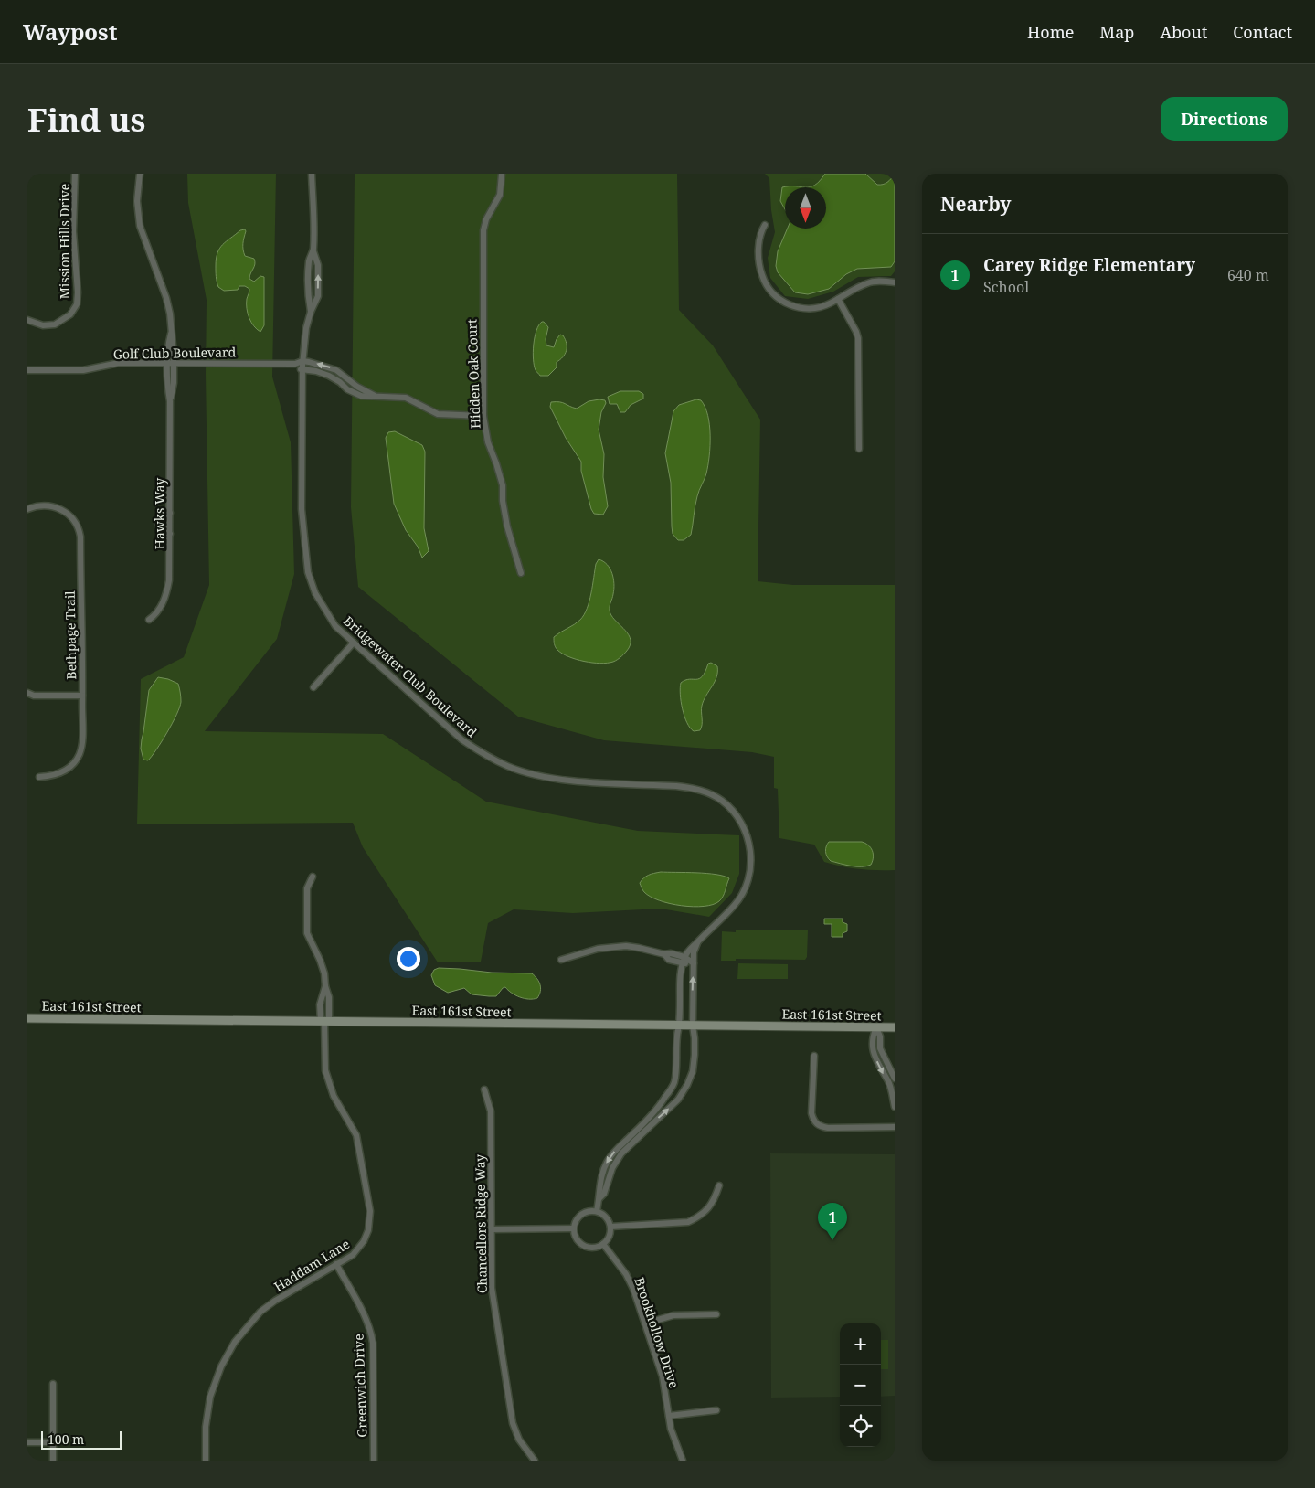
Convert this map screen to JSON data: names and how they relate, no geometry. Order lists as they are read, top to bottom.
{
  "streets": {
    "street": [
      "Mission Hills Drive",
      "Golf Club Boulevard",
      "Hidden Oak Court",
      "Hawks Way",
      "Bethpage Trail",
      "Bridgewater Club Boulevard",
      "East 161st Street",
      "Chancellors Ridge Way",
      "Haddam Lane",
      "Brookhollow Drive",
      "Greenwich Drive"
    ]
  },
  "crossings": [
    ["Golf Club Boulevard", "Hawks Way"],
    ["Golf Club Boulevard", "Bridgewater Club Boulevard"],
    ["East 161st Street", "Haddam Lane"],
    ["Haddam Lane", "Greenwich Drive"]
  ],
  "scale_bar": "100 m",
  "north": "bottom",
  "page": {
    "header": "Waypost",
    "nav": [
      "Home",
      "Map",
      "About",
      "Contact"
    ],
    "buttons": "Directions",
    "title": "Find us",
    "heading": "Nearby",
    "list": [
      {
        "mark": "1",
        "name": "Carey Ridge Elementary",
        "note": "School",
        "value": "640 m"
      }
    ],
    "pins": "1",
    "map_buttons": ["+", "−"],
    "scale": "100 m"
  }
}
